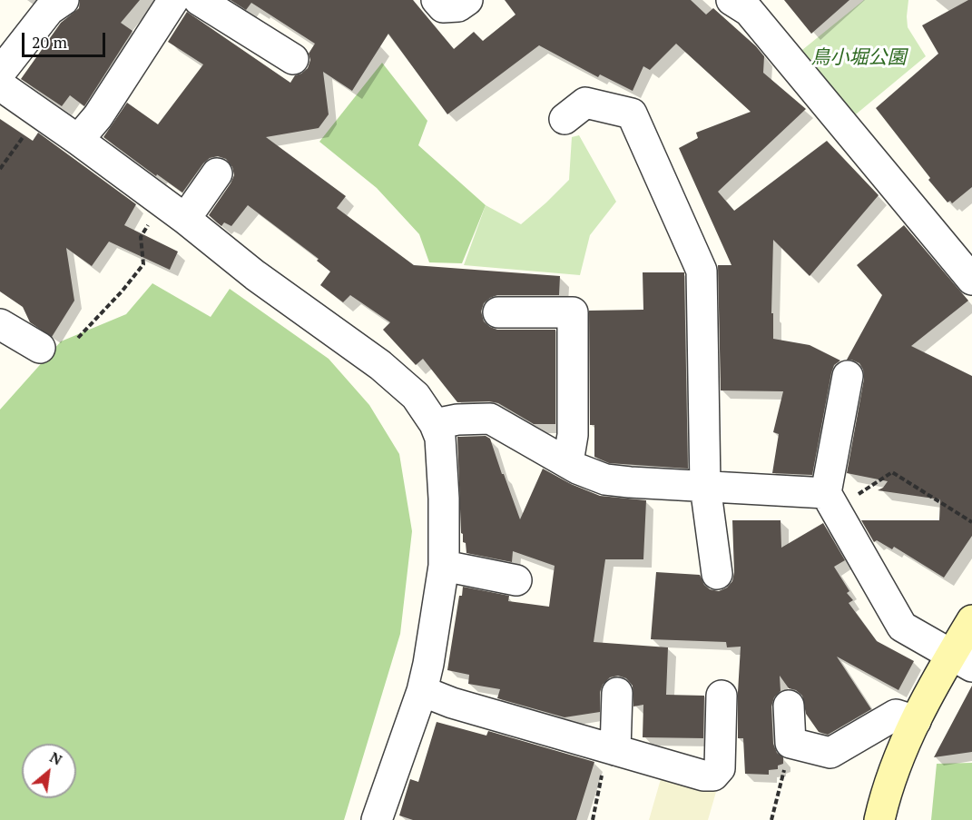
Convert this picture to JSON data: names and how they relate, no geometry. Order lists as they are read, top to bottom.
{
  "parks": ["鳥小堀公園"],
  "scale_bar": "20 m",
  "north": "top right"
}
